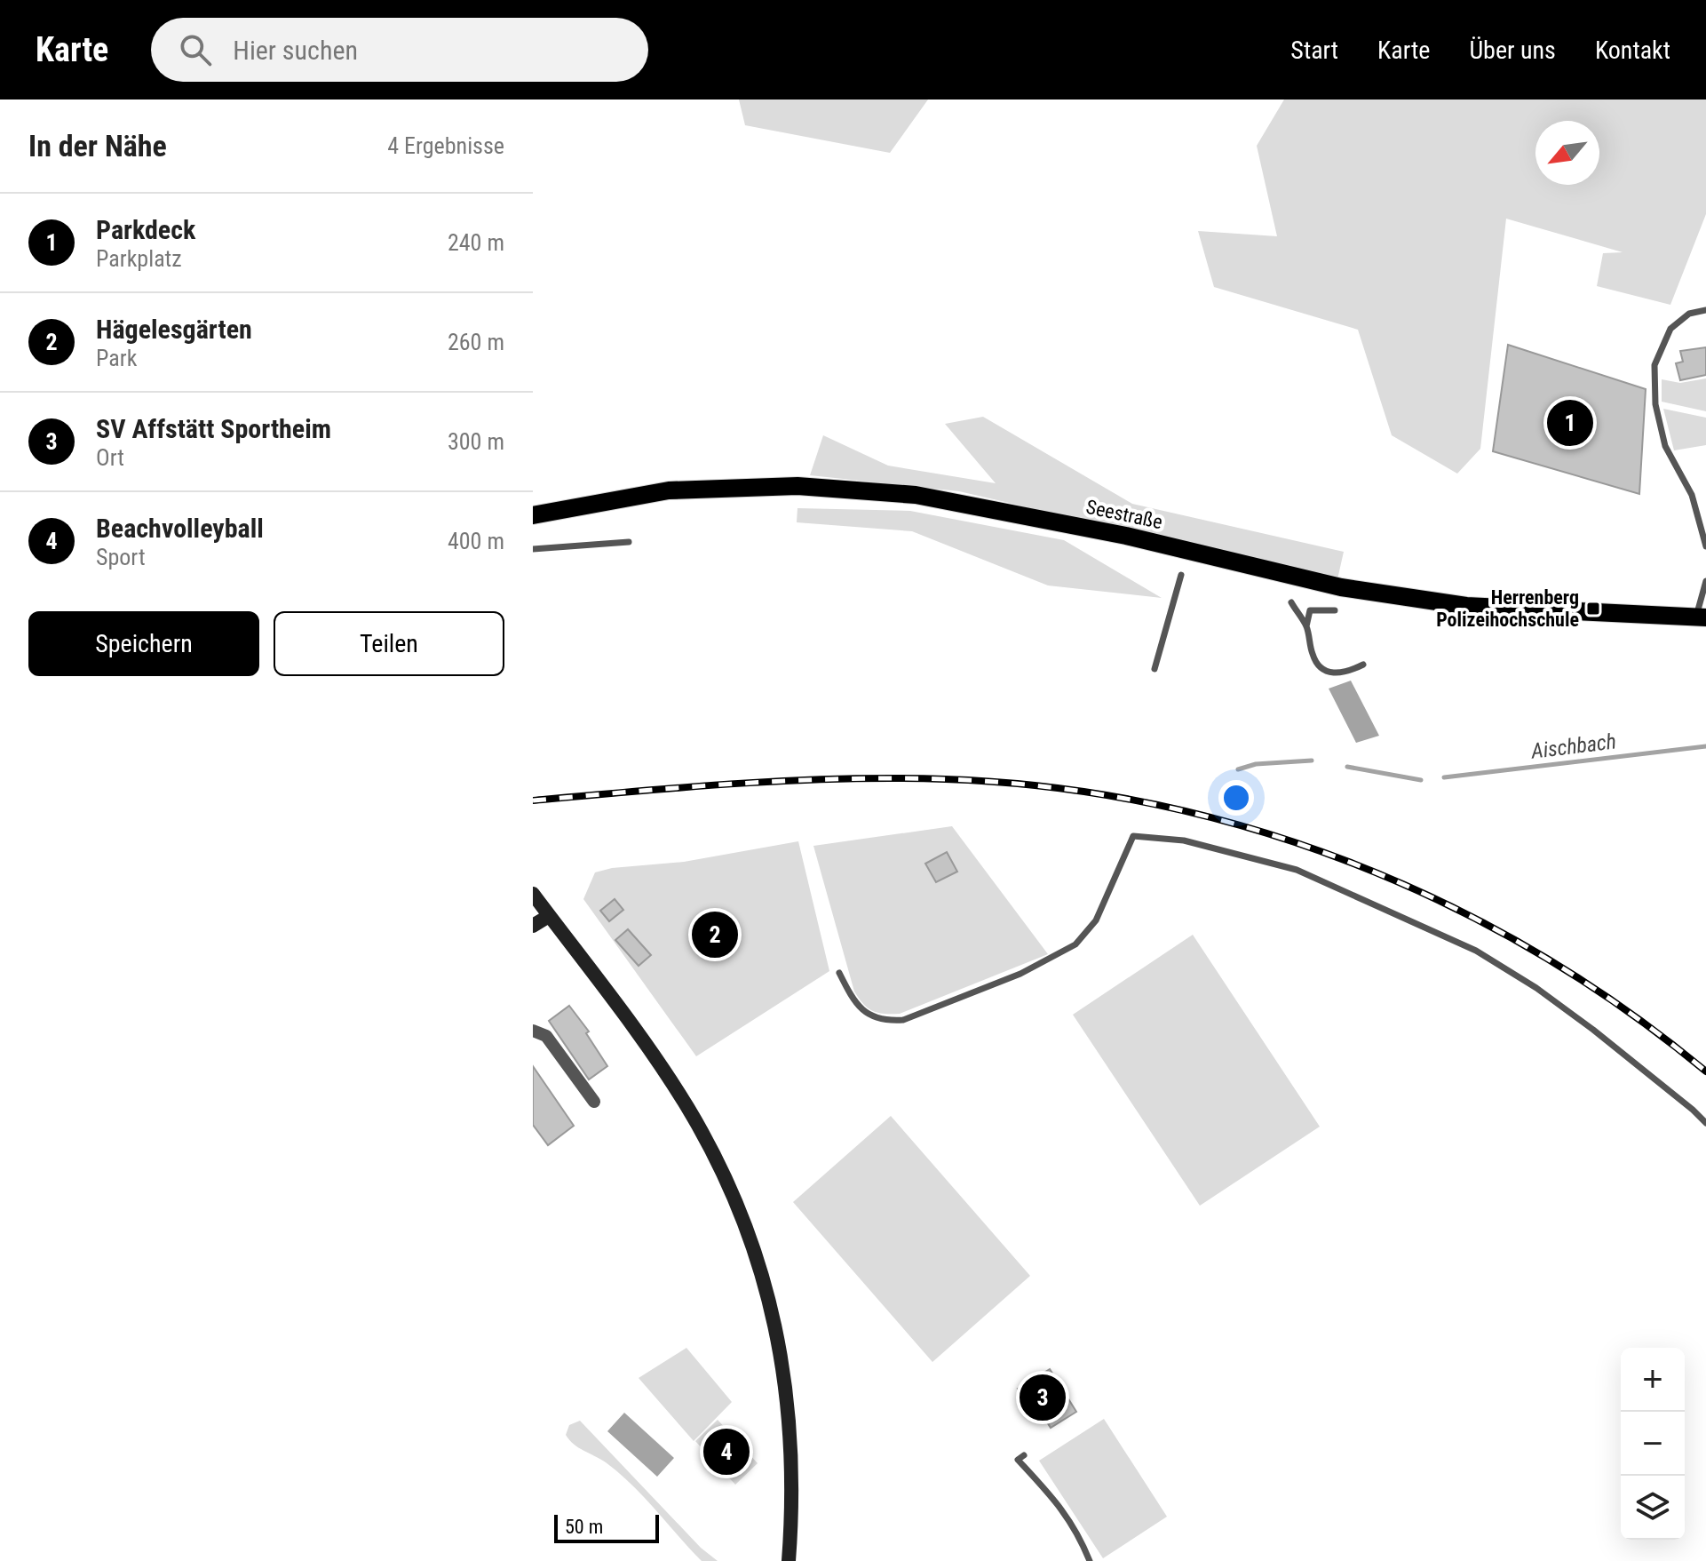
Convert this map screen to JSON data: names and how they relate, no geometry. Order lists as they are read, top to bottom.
{
  "streets": {
    "main road": ["Seestraße"]
  },
  "water": ["Aischbach"],
  "places": {
    "transit": ["Herrenberg Polizeihochschule"]
  },
  "scale_bar": "50 m",
  "north": "bottom left",
  "page": {
    "header": "Karte",
    "search": "Hier suchen",
    "nav": [
      "Start",
      "Karte",
      "Über uns",
      "Kontakt"
    ],
    "heading": ["In der Nähe", "4 Ergebnisse"],
    "list": [
      {
        "mark": "1",
        "name": "Parkdeck",
        "note": "Parkplatz",
        "value": "240 m"
      },
      {
        "mark": "2",
        "name": "Hägelesgärten",
        "note": "Park",
        "value": "260 m"
      },
      {
        "mark": "3",
        "name": "SV Affstätt Sportheim",
        "note": "Ort",
        "value": "300 m"
      },
      {
        "mark": "4",
        "name": "Beachvolleyball",
        "note": "Sport",
        "value": "400 m"
      }
    ],
    "pins": [
      "1",
      "2",
      "3",
      "4"
    ],
    "buttons": ["Speichern", "Teilen"],
    "map_buttons": ["+", "−"],
    "scale": "50 m"
  }
}
